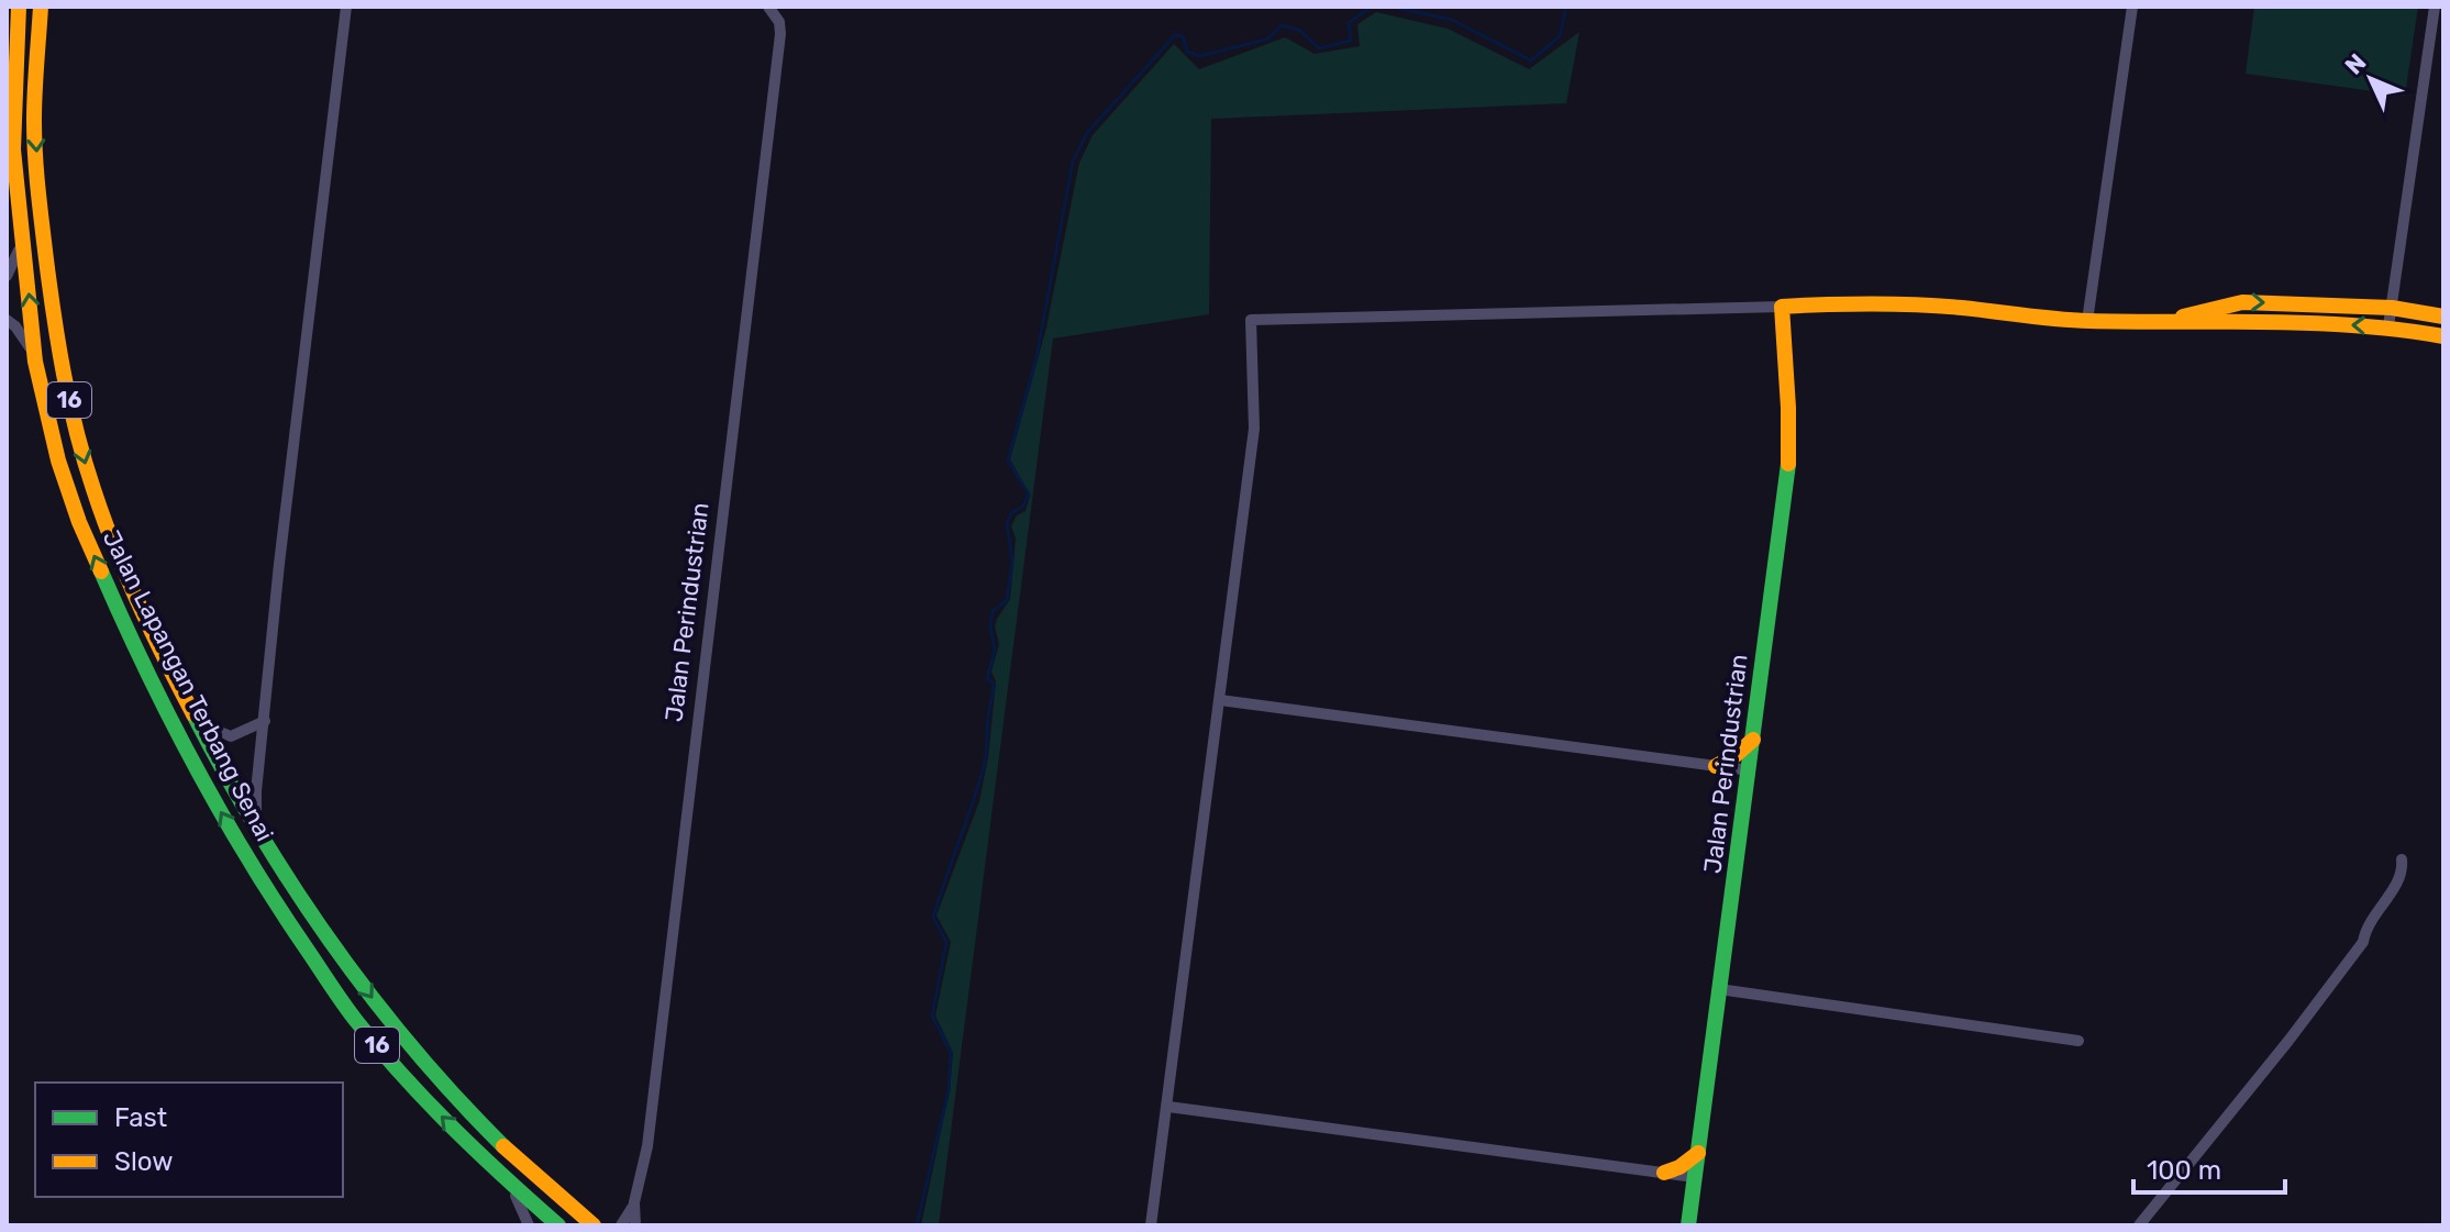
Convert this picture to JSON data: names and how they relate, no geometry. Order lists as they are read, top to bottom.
{
  "streets": {
    "main road": ["16", "Jalan Perindustrian", "Jalan Lapangan Terbang Senai"]
  },
  "legend": ["Fast", "Slow"],
  "scale_bar": "100 m",
  "north": "top left"
}
